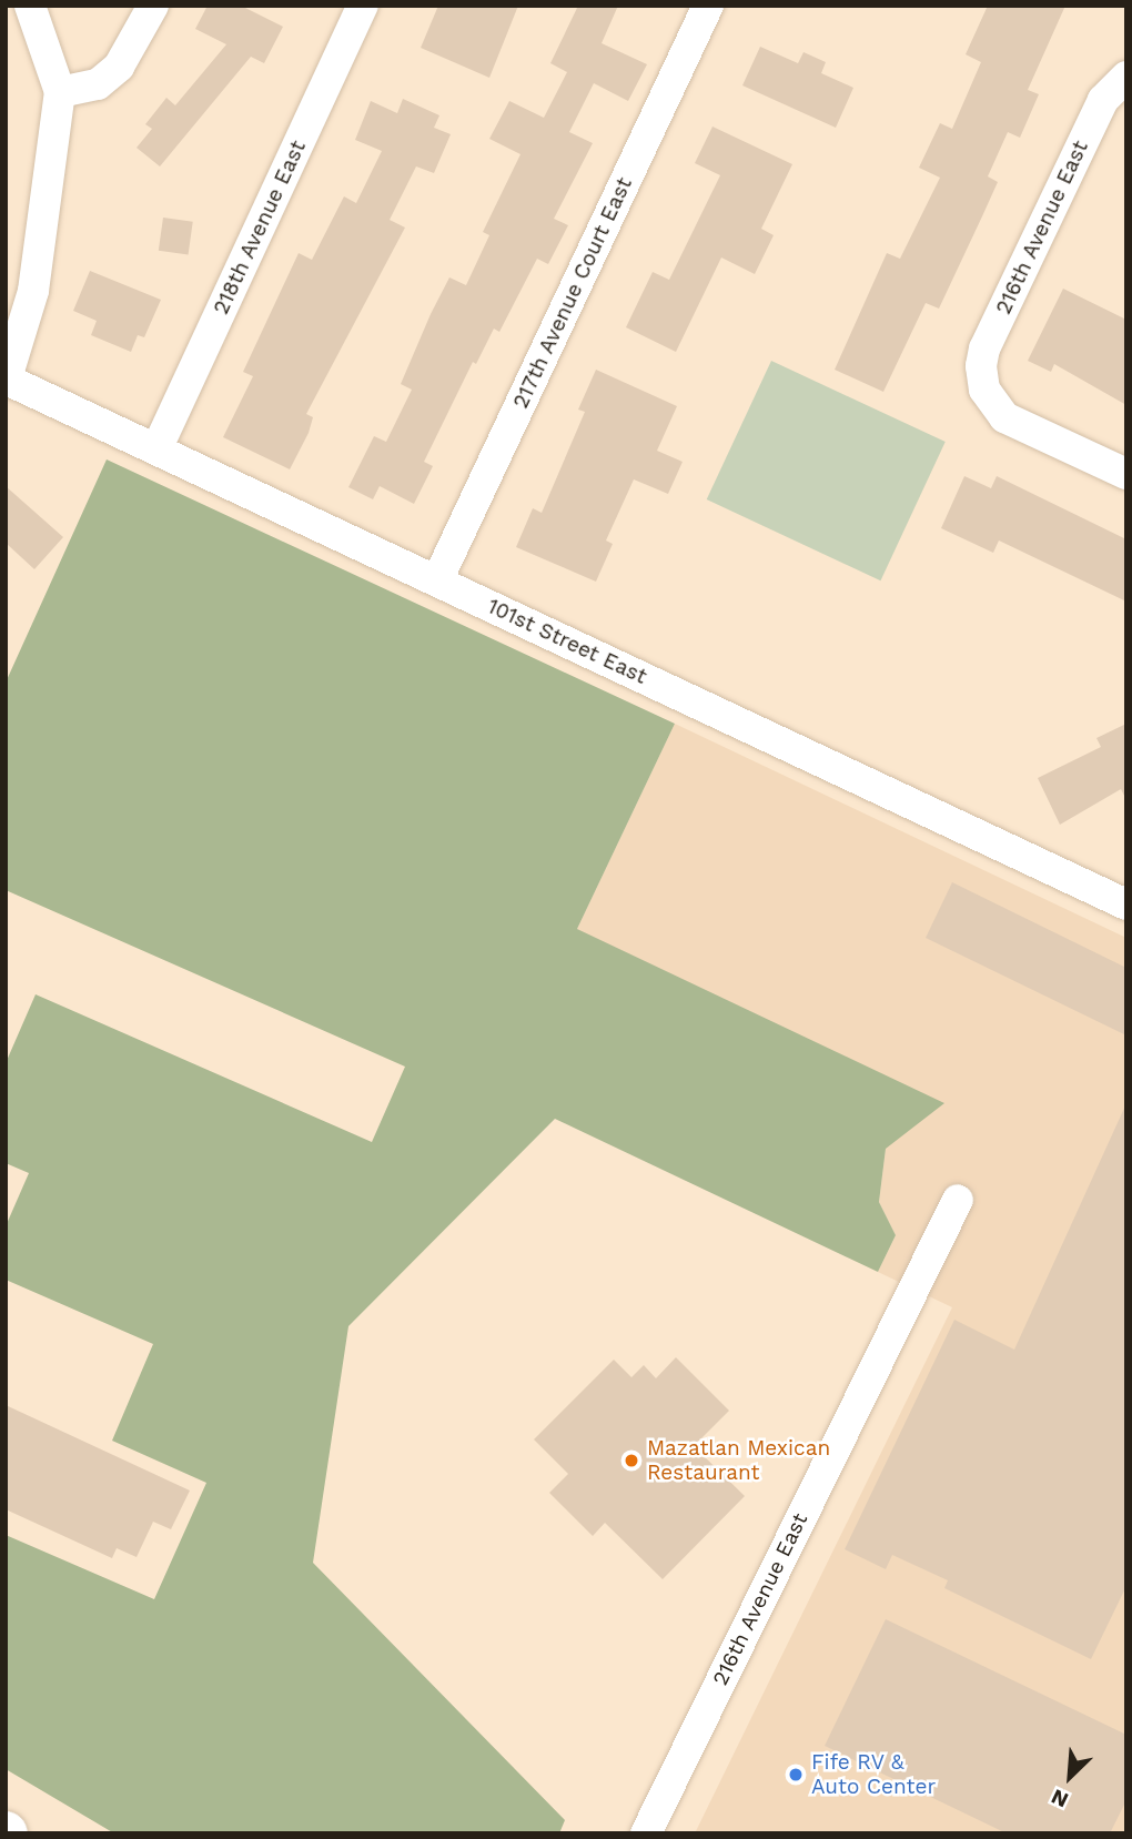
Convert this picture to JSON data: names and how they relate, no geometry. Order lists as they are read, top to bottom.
{
  "streets": {
    "street": [
      "218th Avenue East",
      "216th Avenue East",
      "217th Avenue Court East",
      "101st Street East"
    ]
  },
  "crossings": [
    ["218th Avenue East", "101st Street East"],
    ["217th Avenue Court East", "101st Street East"]
  ],
  "places": ["Mazatlan Mexican Restaurant", "Fife RV & Auto Center"],
  "north": "bottom left"
}
